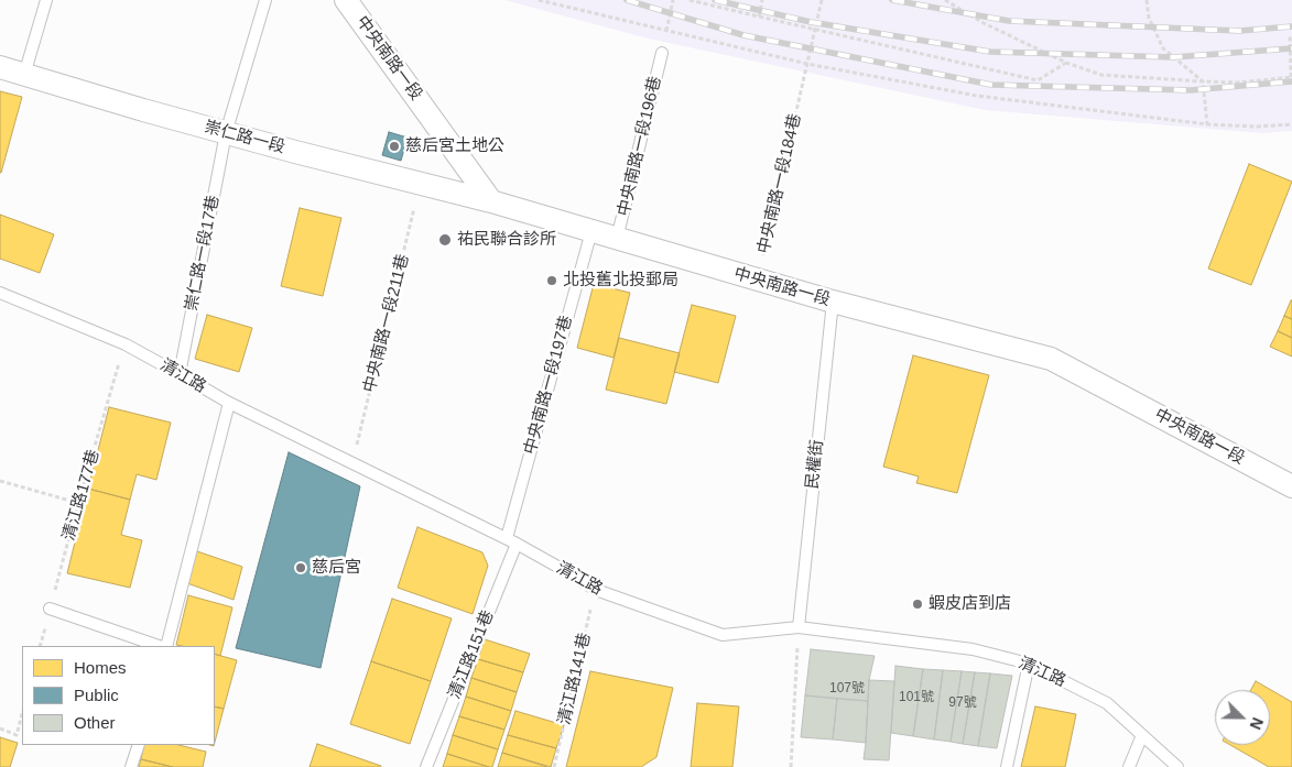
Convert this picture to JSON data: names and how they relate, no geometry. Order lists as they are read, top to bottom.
{
  "streets": {
    "street": ["中央南路一段", "崇仁路一段"],
    "lane": [
      "中央南路一段196巷",
      "崇仁路一段17巷",
      "清江路",
      "中央南路一段197巷",
      "民權街",
      "清江路151巷"
    ],
    "path": [
      "中央南路一段184巷",
      "中央南路一段211巷",
      "清江路177巷",
      "清江路141巷"
    ]
  },
  "crossings": [
    ["中央南路一段", "崇仁路一段"],
    ["中央南路一段", "中央南路一段196巷"],
    ["中央南路一段", "中央南路一段184巷"],
    ["中央南路一段", "中央南路一段197巷"],
    ["中央南路一段", "民權街"],
    ["崇仁路一段", "崇仁路一段17巷"],
    ["崇仁路一段", "中央南路一段211巷"],
    ["崇仁路一段17巷", "清江路"],
    ["中央南路一段211巷", "清江路"],
    ["清江路", "中央南路一段197巷"],
    ["清江路", "民權街"],
    ["清江路", "清江路177巷"],
    ["清江路", "清江路151巷"],
    ["清江路", "清江路141巷"],
    ["中央南路一段197巷", "清江路151巷"]
  ],
  "places": [
    "慈后宮土地公",
    "祐民聯合診所",
    "北投舊北投郵局",
    "慈后宮",
    "蝦皮店到店"
  ],
  "house_numbers": ["107號", "101號", "97號"],
  "legend": ["Homes", "Public", "Other"],
  "north": "bottom right"
}
